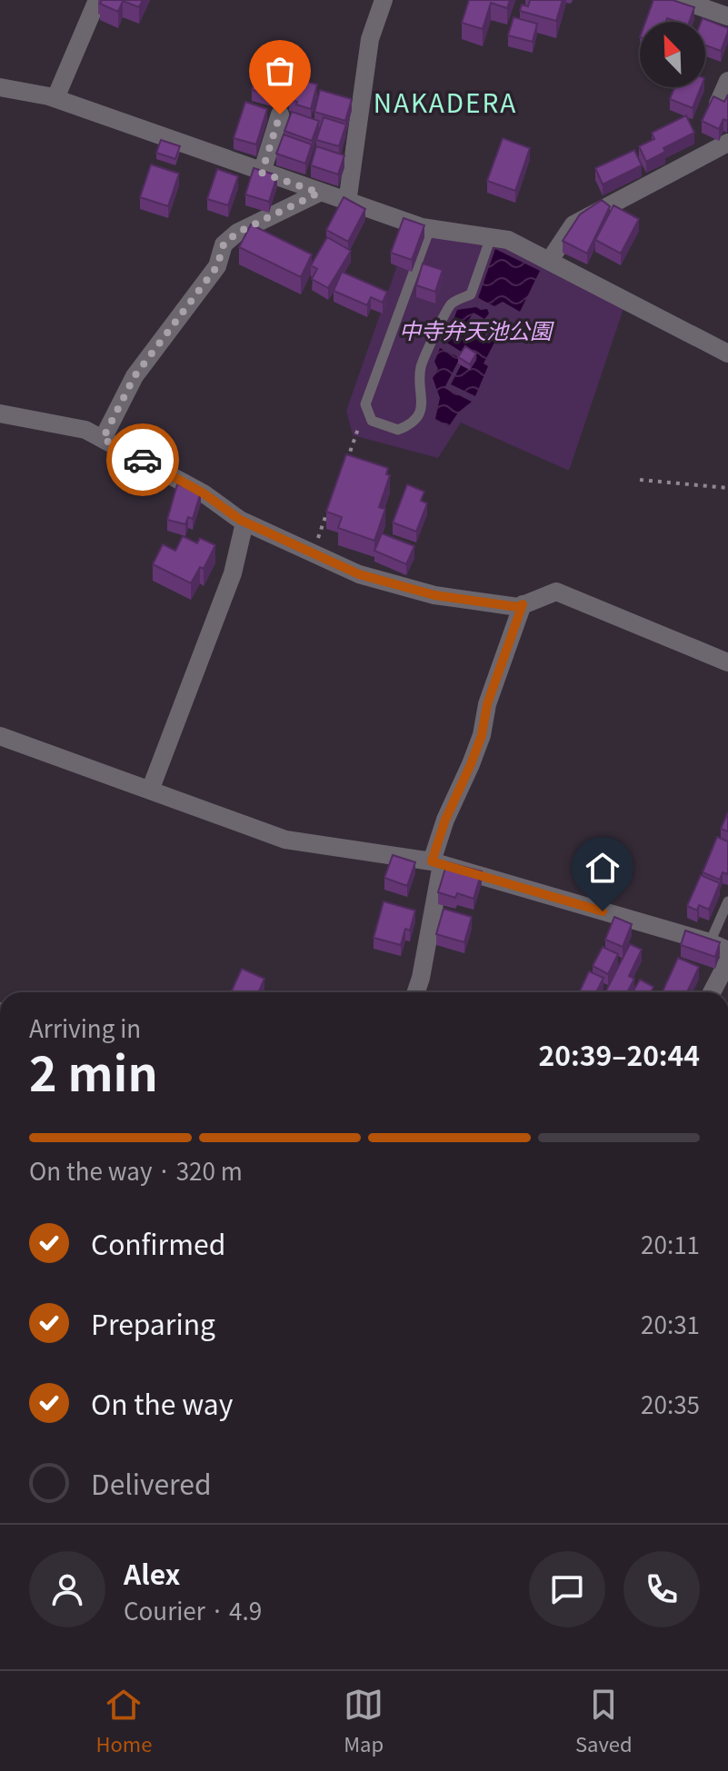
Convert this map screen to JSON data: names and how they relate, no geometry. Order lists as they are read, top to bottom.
{
  "districts": ["NAKADERA"],
  "parks": ["中寺弁天池公園"],
  "north": "top left",
  "page": {
    "heading": ["2 min", "Arriving in", "20:39–20:44"],
    "panel": ["Alex", "Courier · 4.9"],
    "bar": "On the way · 320 m",
    "list": [
      ["Confirmed", "20:11"],
      ["Preparing", "20:31"],
      ["On the way", "20:35"],
      "Delivered"
    ],
    "tabs": ["Home", "Map", "Saved"]
  }
}
